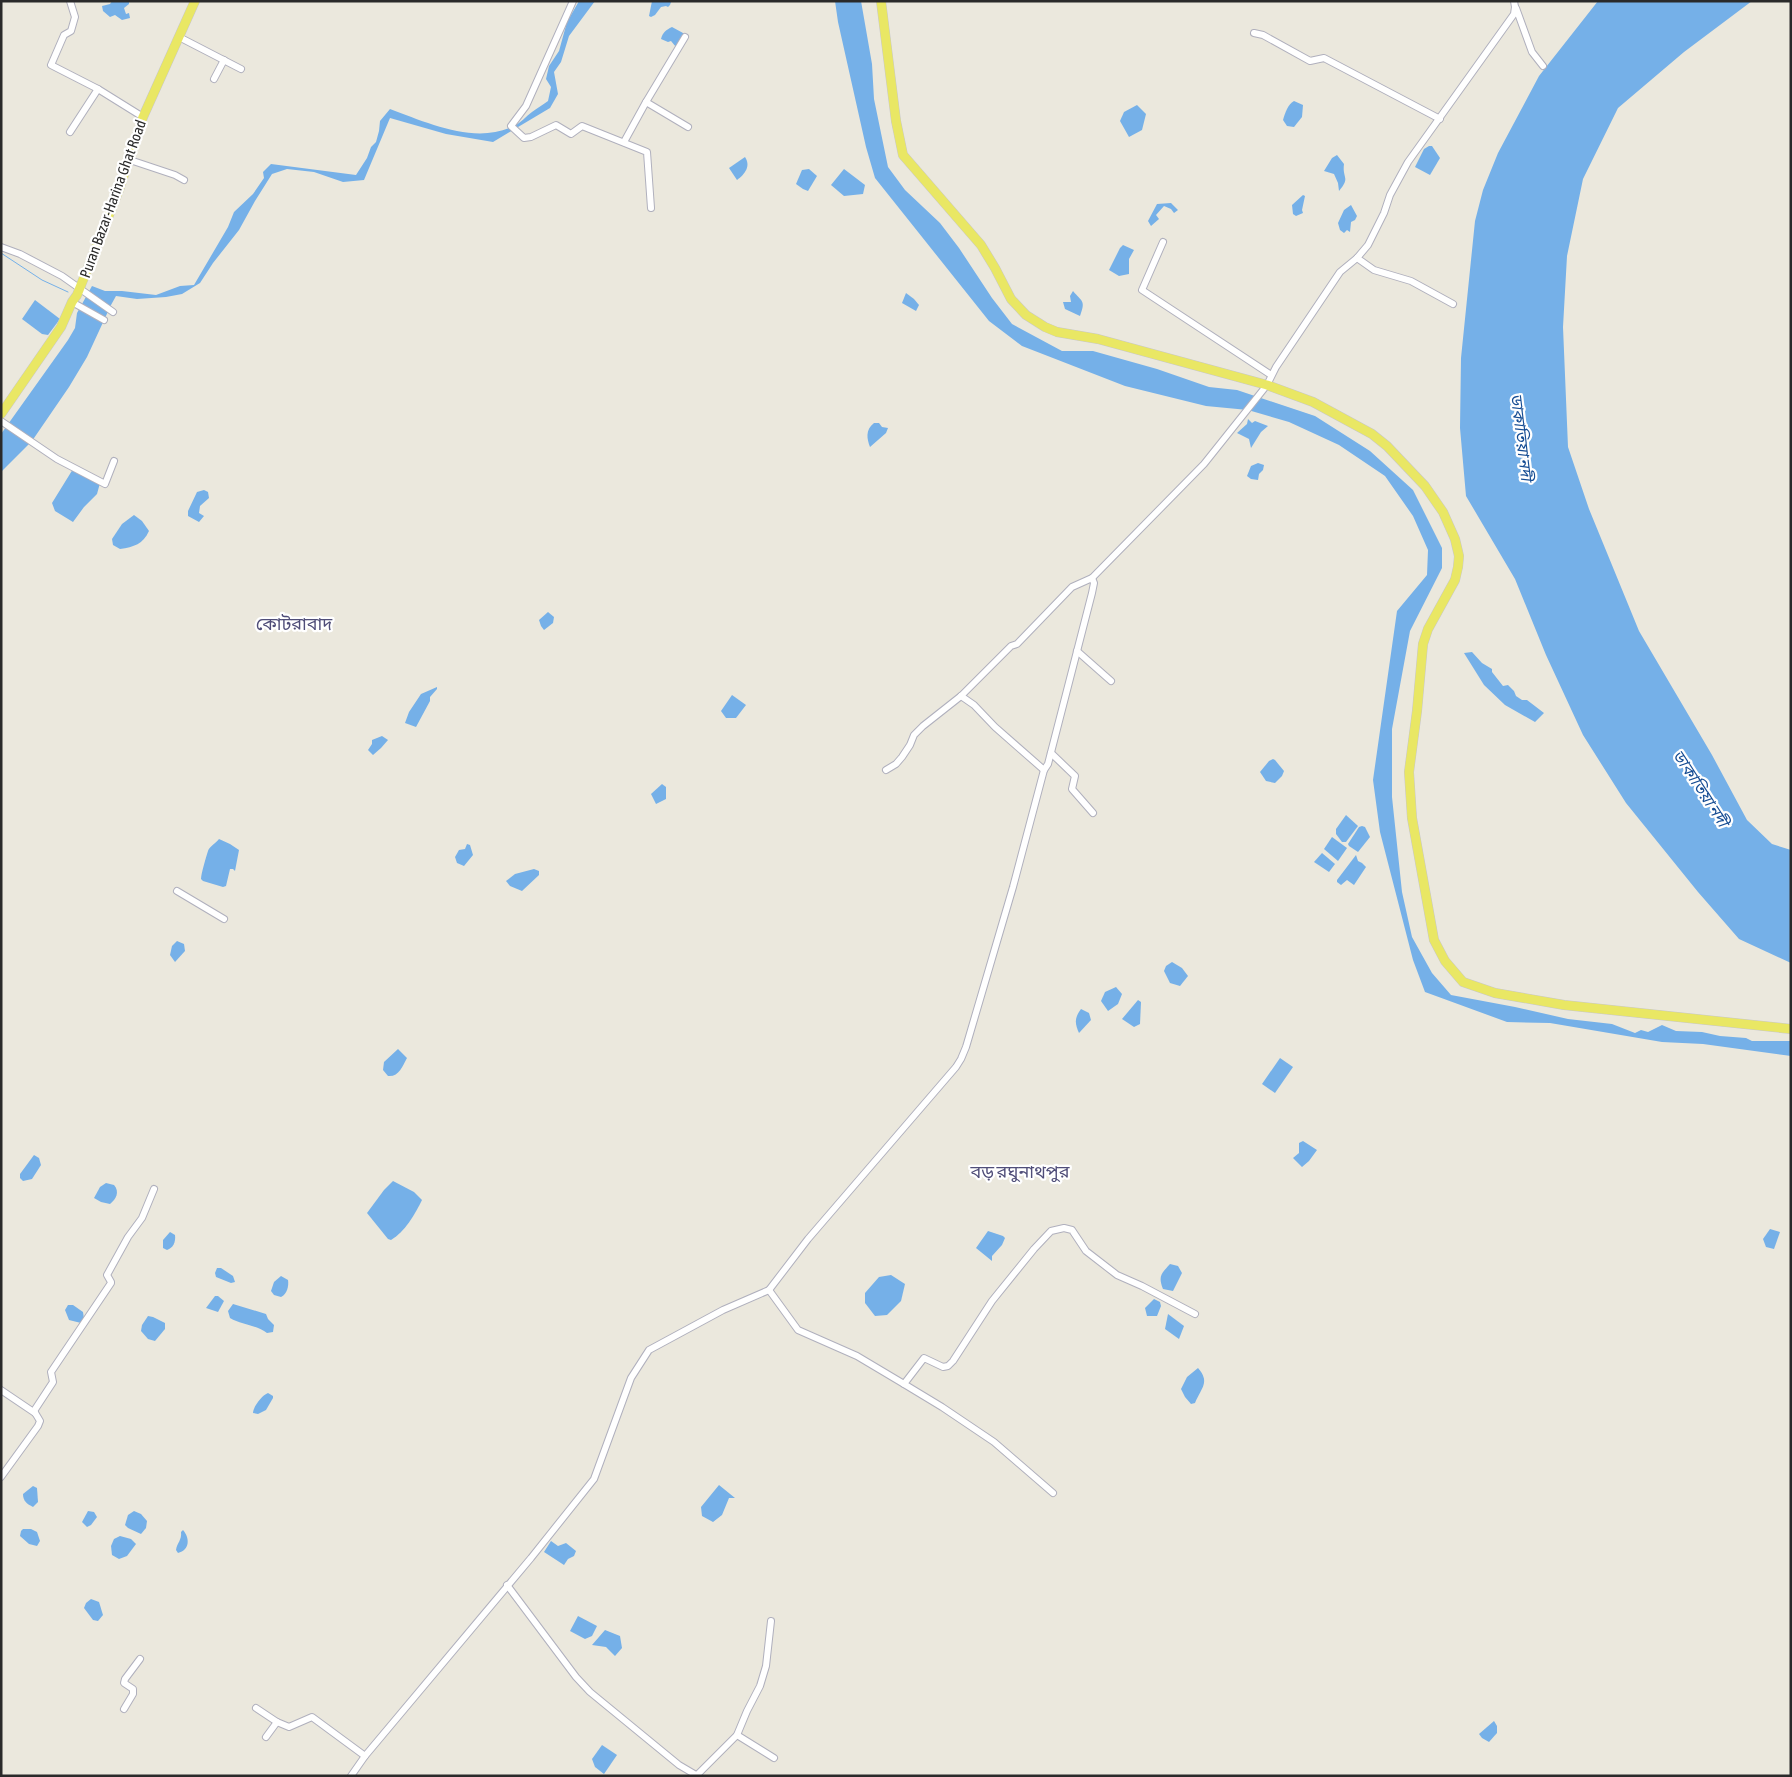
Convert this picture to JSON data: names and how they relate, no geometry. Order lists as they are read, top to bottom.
{
  "streets": {
    "main road": ["Puran Bazar-Harina Ghat Road"]
  },
  "districts": ["কোটরাবাদ", "বড় রঘুনাথপুর"],
  "water": ["ডাকাতিয়া নদী"]
}
